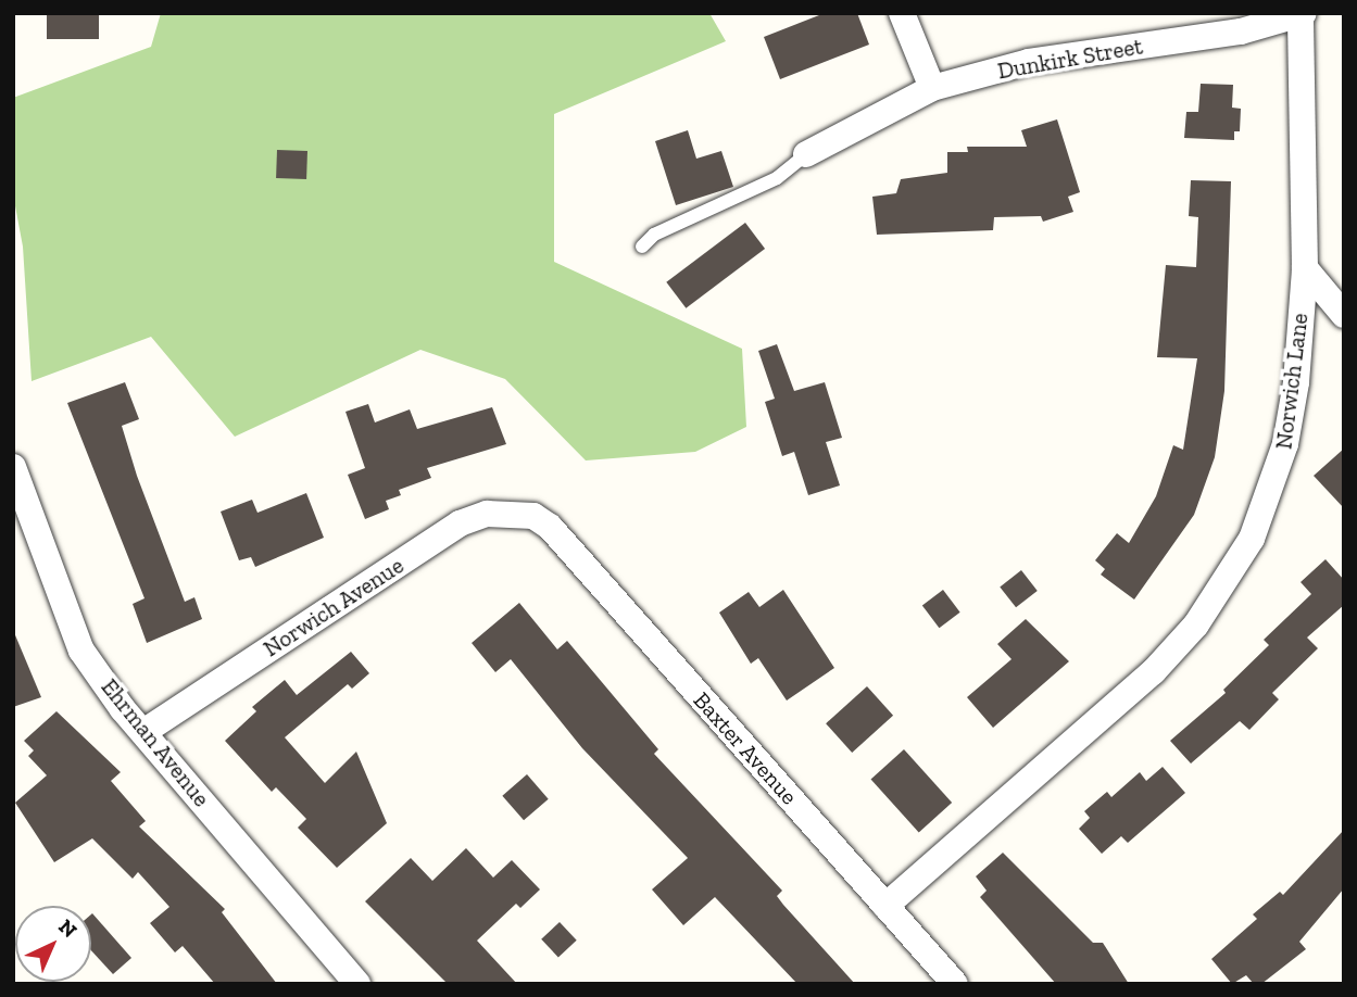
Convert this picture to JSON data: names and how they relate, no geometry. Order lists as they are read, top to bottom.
{
  "streets": {
    "street": [
      "Dunkirk Street",
      "Norwich Lane",
      "Norwich Avenue",
      "Ehrman Avenue",
      "Baxter Avenue"
    ]
  },
  "crossings": [
    ["Dunkirk Street", "Norwich Lane"],
    ["Norwich Lane", "Baxter Avenue"],
    ["Norwich Avenue", "Ehrman Avenue"],
    ["Norwich Avenue", "Baxter Avenue"]
  ],
  "north": "top right"
}
